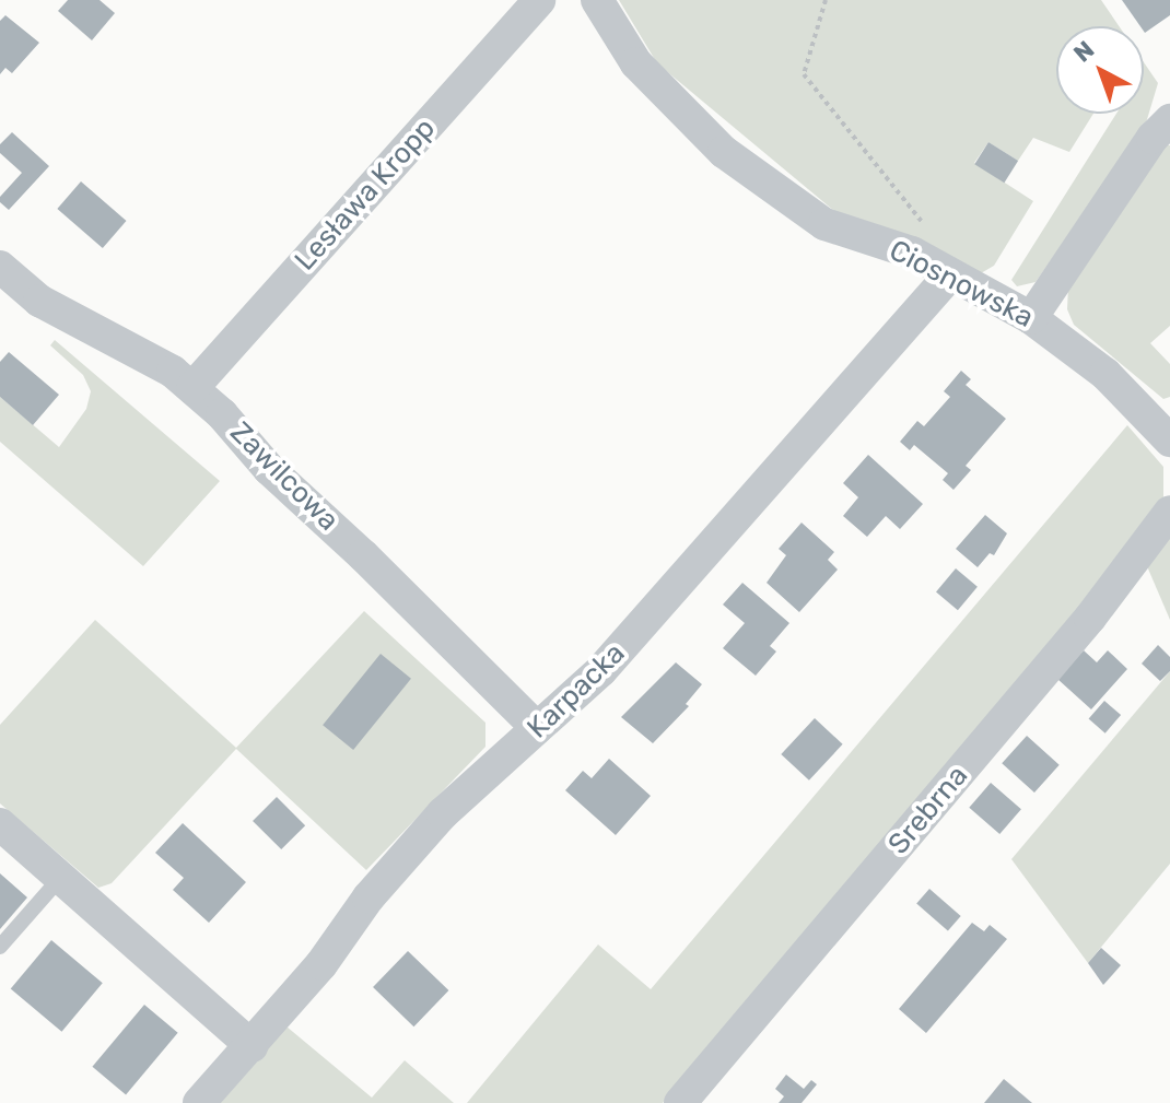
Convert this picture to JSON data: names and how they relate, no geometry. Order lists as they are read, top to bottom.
{
  "streets": {
    "street": [
      "Lesława Kropp",
      "Ciosnowska",
      "Zawilcowa",
      "Karpacka",
      "Srebrna"
    ]
  },
  "crossings": [
    ["Lesława Kropp", "Zawilcowa"],
    ["Ciosnowska", "Karpacka"],
    ["Zawilcowa", "Karpacka"]
  ],
  "north": "top left"
}
